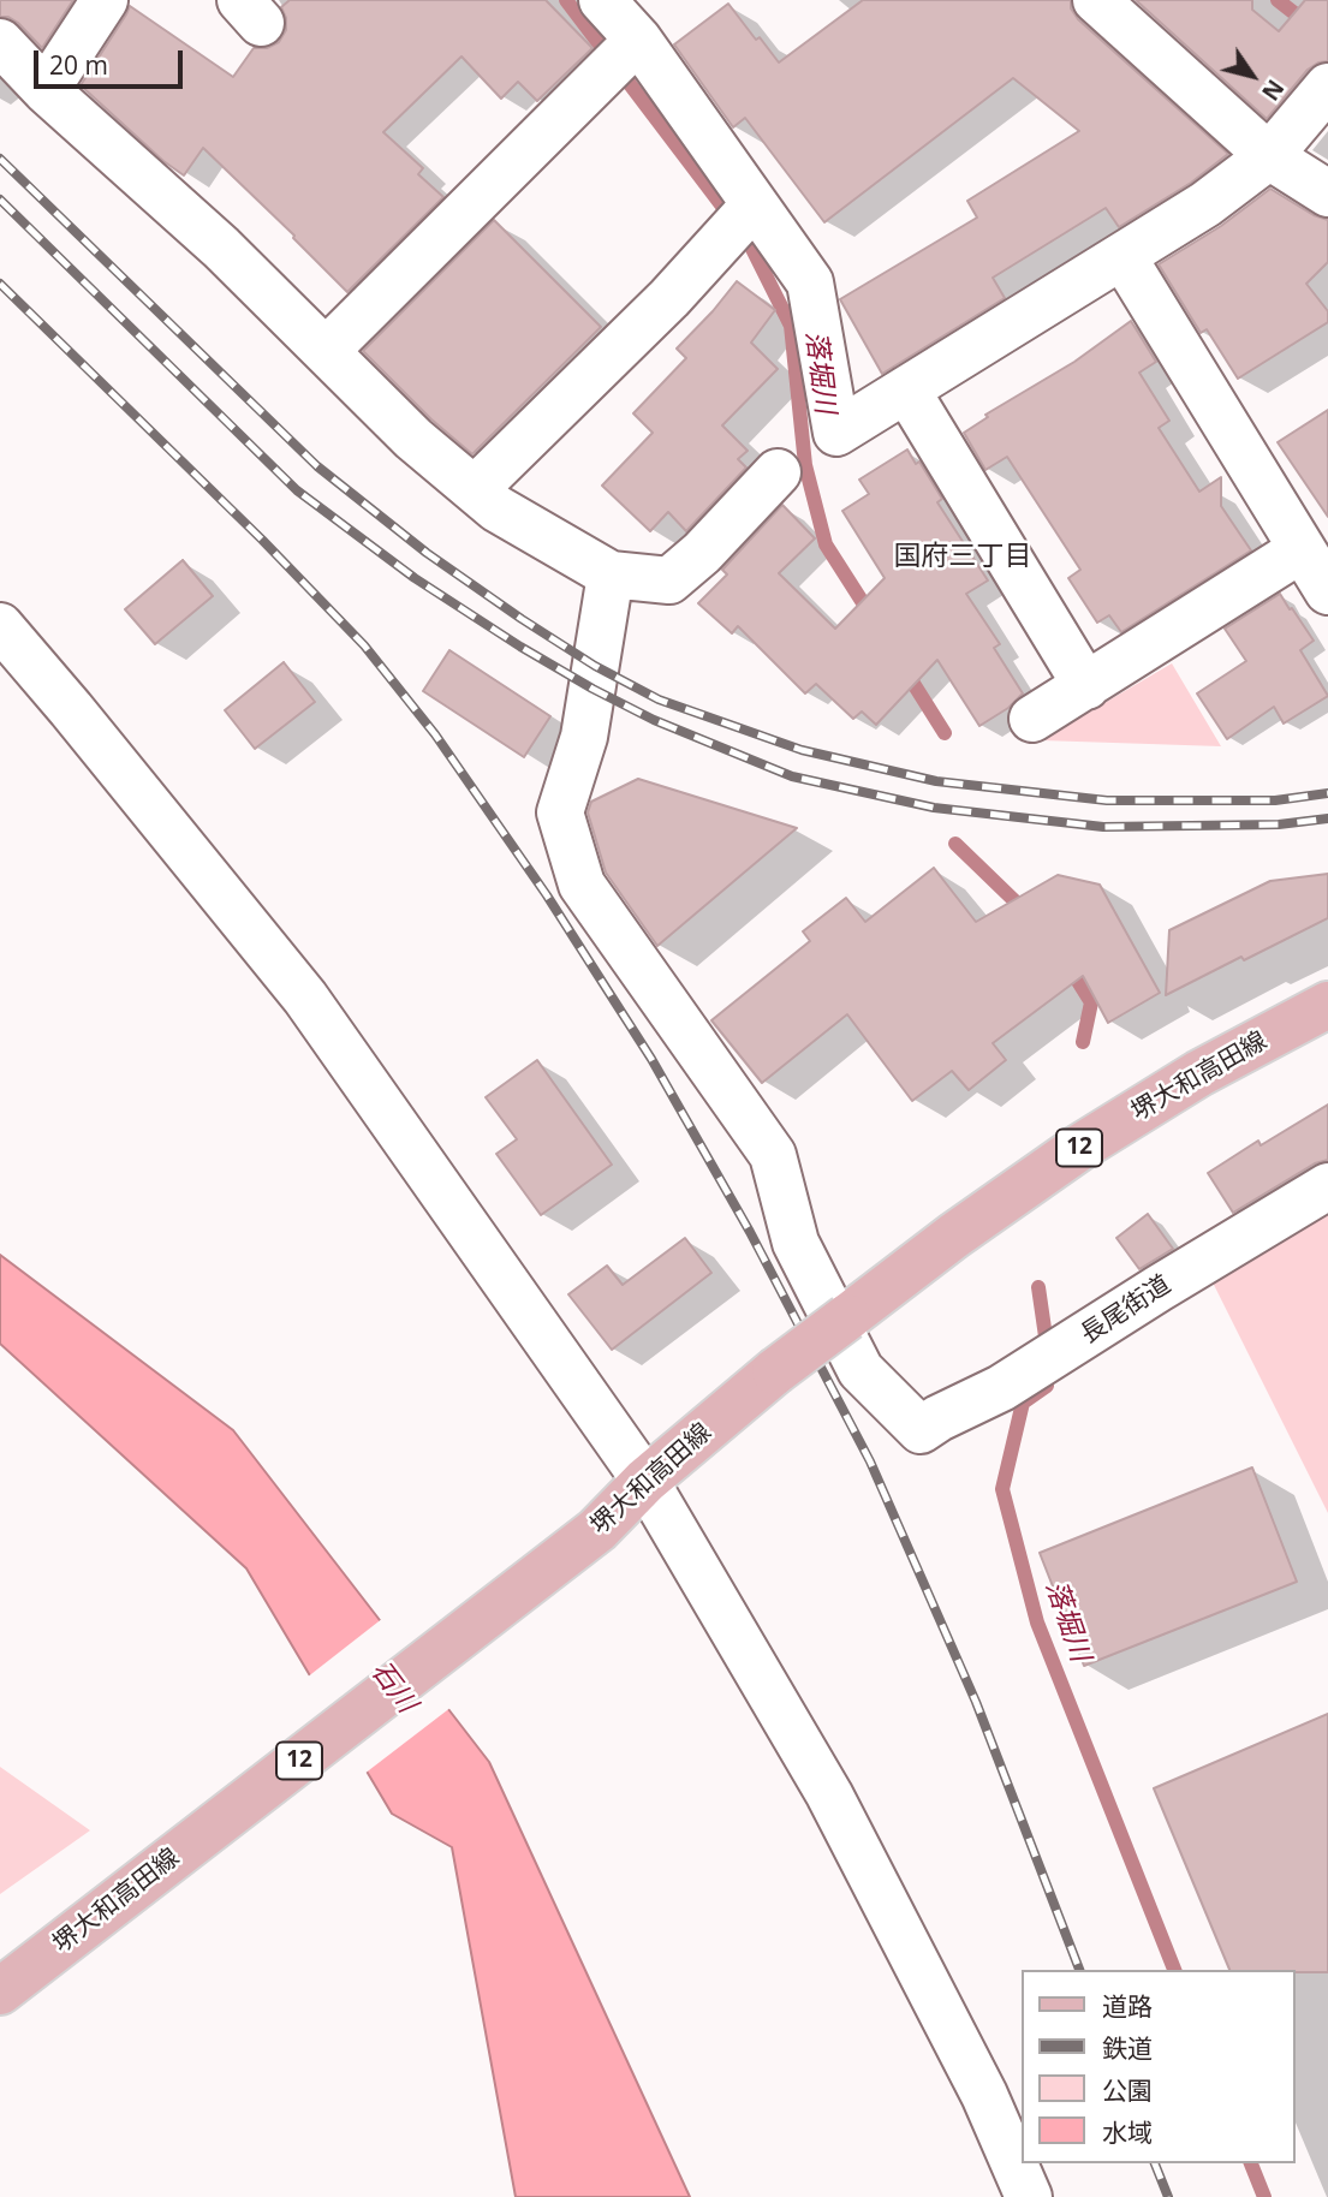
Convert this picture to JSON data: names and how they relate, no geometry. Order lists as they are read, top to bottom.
{
  "streets": {
    "main road": ["堺大和高田線", "12"],
    "street": ["長尾街道"]
  },
  "districts": ["国府三丁目"],
  "water": ["落堀川", "石川"],
  "legend": [
    "道路",
    "鉄道",
    "公園",
    "水域"
  ],
  "scale_bar": "20 m",
  "north": "bottom right"
}
